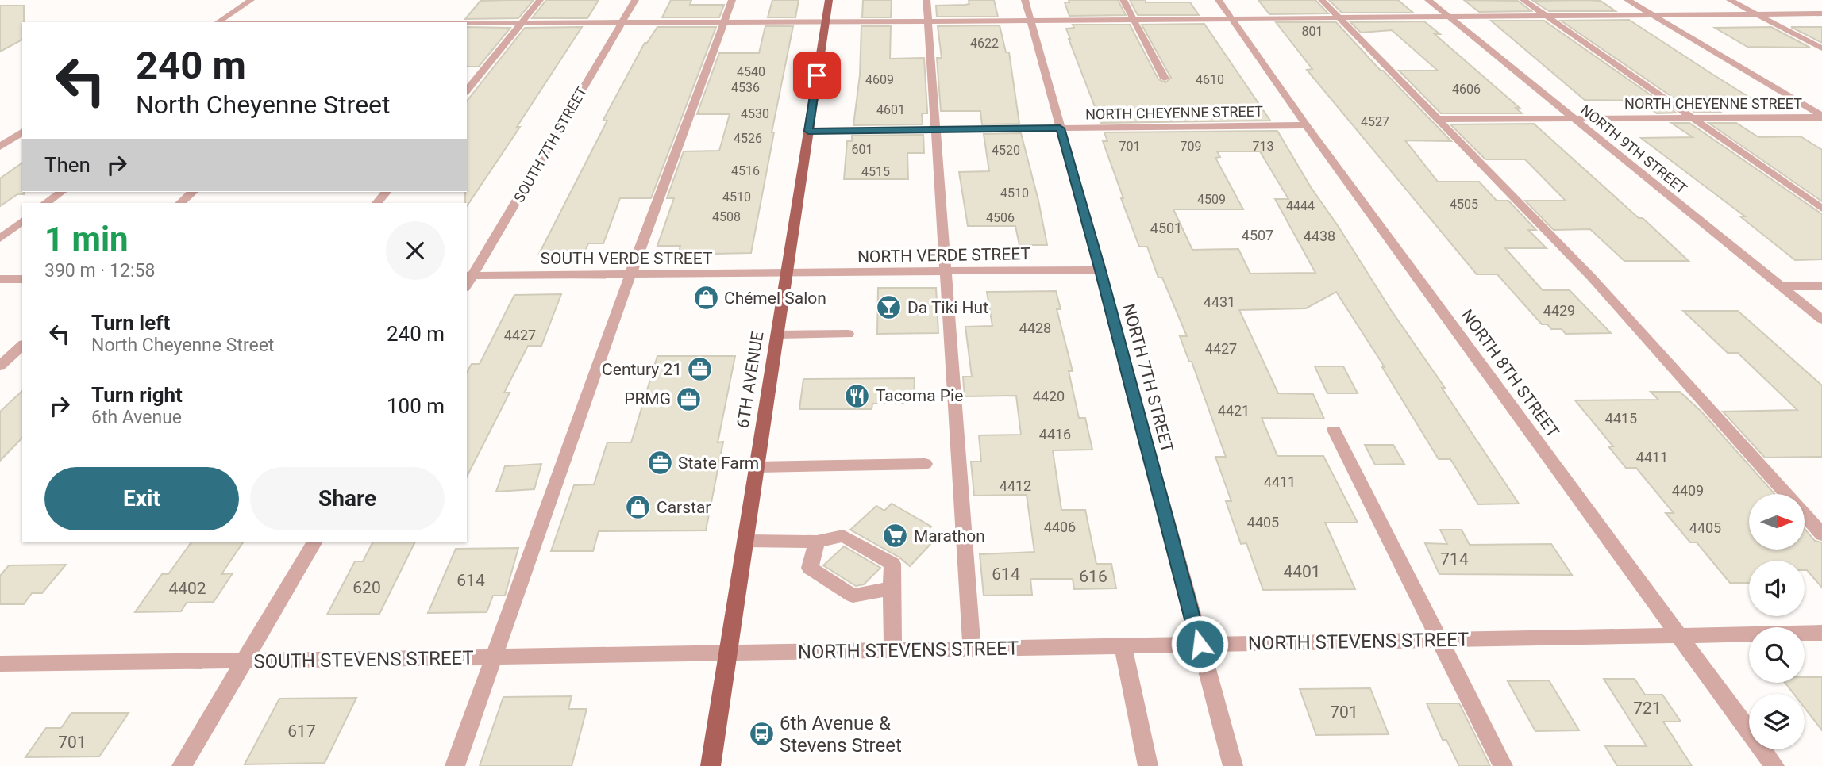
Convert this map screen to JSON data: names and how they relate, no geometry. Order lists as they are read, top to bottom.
{
  "streets": {
    "main road": ["6TH AVENUE"],
    "street": [
      "NORTH CHEYENNE STREET",
      "SOUTH 7TH STREET",
      "NORTH 9TH STREET",
      "NORTH VERDE STREET",
      "SOUTH VERDE STREET",
      "NORTH 8TH STREET",
      "NORTH 7TH STREET",
      "NORTH STEVENS STREET",
      "SOUTH STEVENS STREET"
    ]
  },
  "crossings": [
    ["NORTH CHEYENNE STREET", "NORTH 9TH STREET"],
    ["NORTH CHEYENNE STREET", "NORTH 8TH STREET"],
    ["NORTH CHEYENNE STREET", "NORTH 7TH STREET"],
    ["NORTH CHEYENNE STREET", "6TH AVENUE"],
    ["SOUTH 7TH STREET", "SOUTH VERDE STREET"],
    ["NORTH VERDE STREET", "SOUTH VERDE STREET"],
    ["NORTH VERDE STREET", "NORTH 7TH STREET"],
    ["NORTH VERDE STREET", "6TH AVENUE"],
    ["SOUTH VERDE STREET", "6TH AVENUE"],
    ["NORTH 8TH STREET", "NORTH STEVENS STREET"],
    ["NORTH 7TH STREET", "NORTH STEVENS STREET"],
    ["6TH AVENUE", "NORTH STEVENS STREET"],
    ["6TH AVENUE", "SOUTH STEVENS STREET"],
    ["NORTH STEVENS STREET", "SOUTH STEVENS STREET"]
  ],
  "places": {
    "shop": ["Chémel Salon", "Carstar"],
    "bar": ["Da Tiki Hut"],
    "office": ["Century 21", "PRMG", "State Farm"],
    "restaurant": ["Tacoma Pie"],
    "supermarket": ["Marathon"],
    "bus stop": ["6th Avenue & Stevens Street"]
  },
  "house_numbers": [
    "801",
    "4622",
    "4540",
    "4609",
    "4610",
    "4536",
    "4606",
    "4601",
    "4530",
    "4527",
    "4526",
    "701",
    "709",
    "713",
    "601",
    "4520",
    "4516",
    "4515",
    "4510",
    "4510",
    "4509",
    "4505",
    "4444",
    "4508",
    "4506",
    "4501",
    "4507",
    "4438",
    "4431",
    "4429",
    "4428",
    "4427",
    "4427",
    "4420",
    "4421",
    "4415",
    "4416",
    "4411",
    "4411",
    "4412",
    "4409",
    "4405",
    "4406",
    "4405",
    "714",
    "4401",
    "614",
    "616",
    "614",
    "620",
    "4402",
    "721",
    "701",
    "617",
    "701"
  ],
  "north": "right",
  "page": {
    "turn": ["240 m", "North Cheyenne Street"],
    "then": "Then",
    "heading": ["1 min", "390 m · 12:58"],
    "list": [
      {
        "name": "Turn left",
        "note": "North Cheyenne Street",
        "value": "240 m"
      },
      {
        "name": "Turn right",
        "note": "6th Avenue",
        "value": "100 m"
      }
    ],
    "buttons": ["Exit", "Share"]
  }
}
